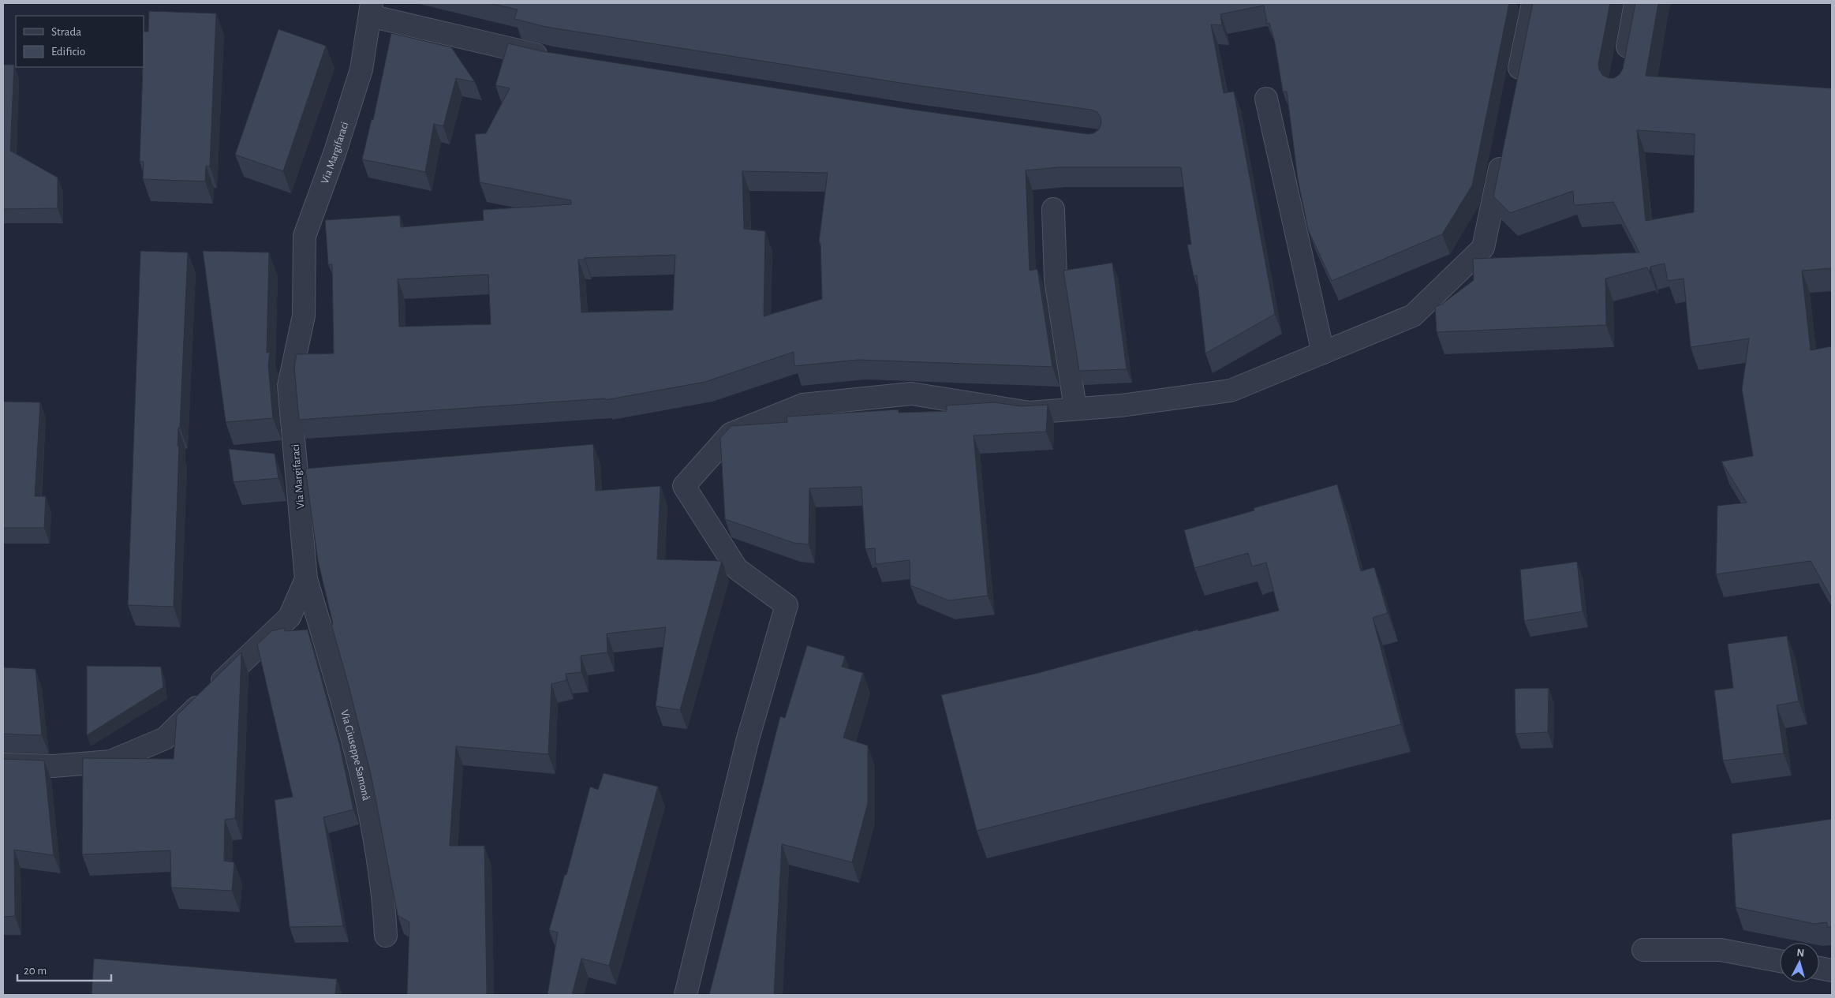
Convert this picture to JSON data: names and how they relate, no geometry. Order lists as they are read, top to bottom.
{
  "streets": {
    "street": ["Via Margifaraci", "Via Giuseppe Samonà"]
  },
  "crossings": [
    ["Via Margifaraci", "Via Giuseppe Samonà"]
  ],
  "legend": ["Strada", "Edificio"],
  "scale_bar": "20 m",
  "north": "top"
}
